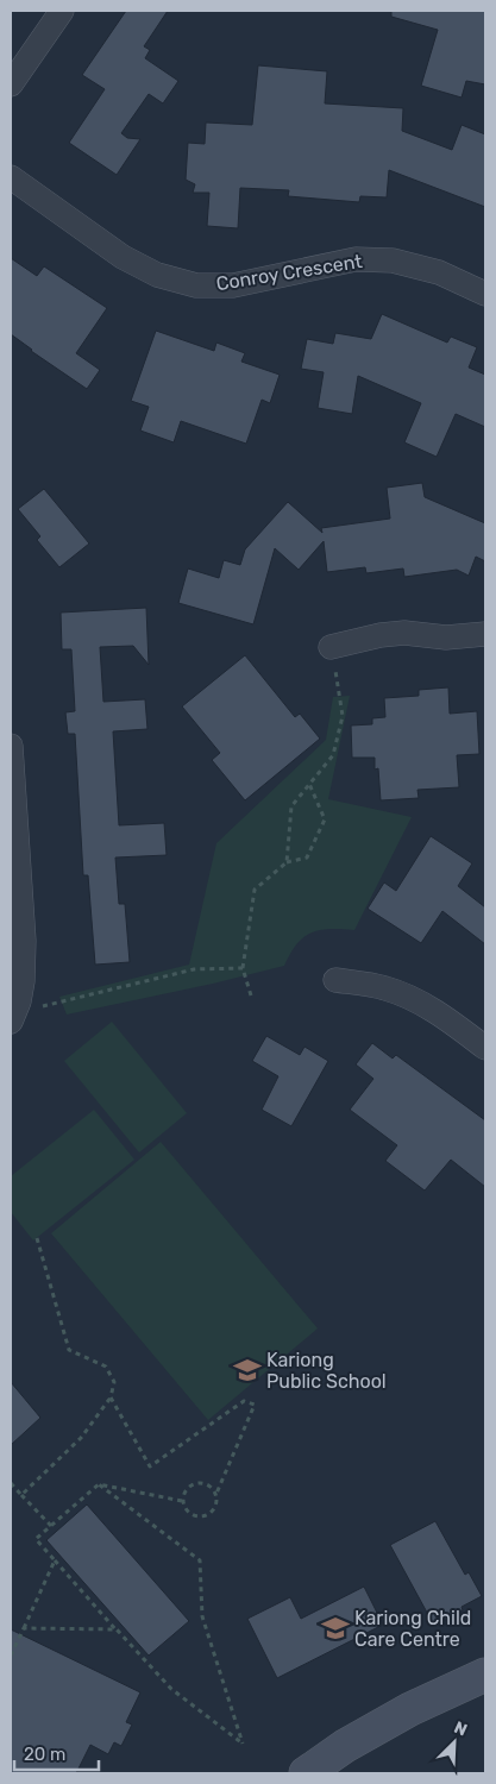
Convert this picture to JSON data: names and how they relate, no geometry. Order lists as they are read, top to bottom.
{
  "streets": {
    "street": ["Conroy Crescent"]
  },
  "places": {
    "school or university": ["Kariong Public School", "Kariong Child Care Centre"]
  },
  "scale_bar": "20 m",
  "north": "top right"
}
